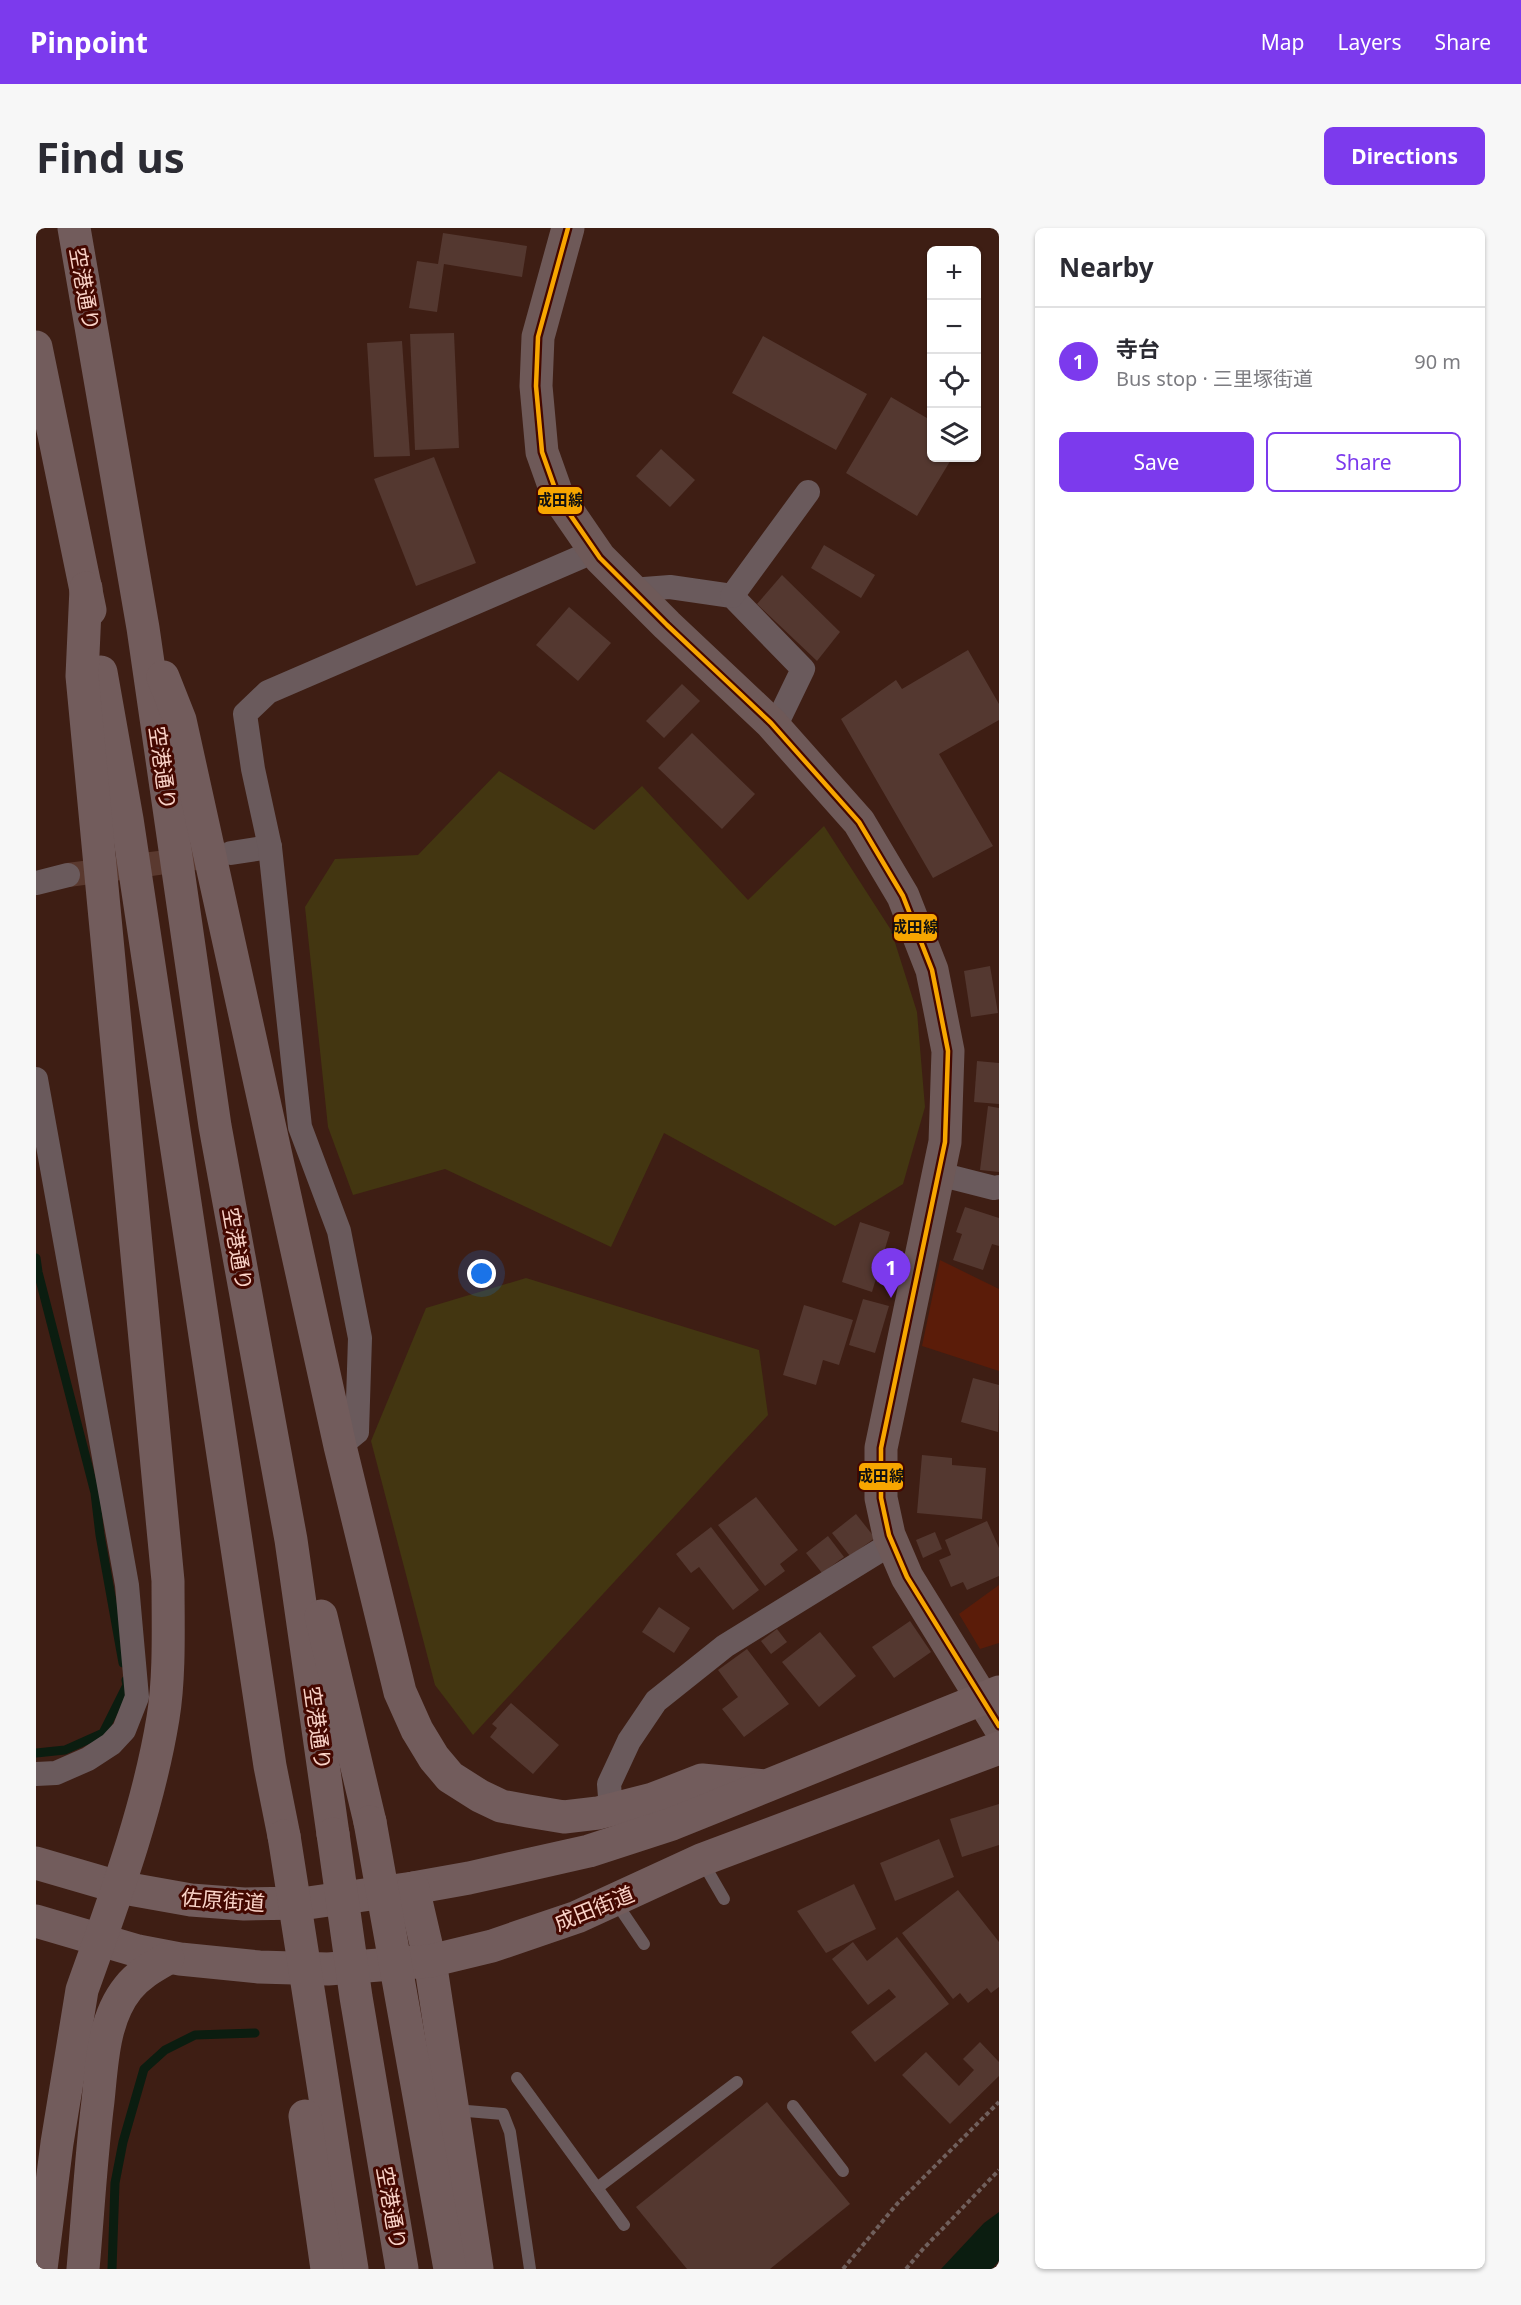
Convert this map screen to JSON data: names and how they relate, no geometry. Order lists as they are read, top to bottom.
{
  "streets": {
    "highway": ["空港通り", "佐原街道", "成田街道"]
  },
  "lines": ["transit line 成田線"],
  "page": {
    "header": "Pinpoint",
    "nav": ["Map", "Layers", "Share"],
    "buttons": [
      "Directions",
      ["Save", "Share"]
    ],
    "title": "Find us",
    "heading": "Nearby",
    "map_buttons": ["+", "−"],
    "list": [
      {
        "mark": "1",
        "name": "寺台",
        "note": "Bus stop · 三里塚街道",
        "value": "90 m"
      }
    ],
    "pins": "1"
  }
}
